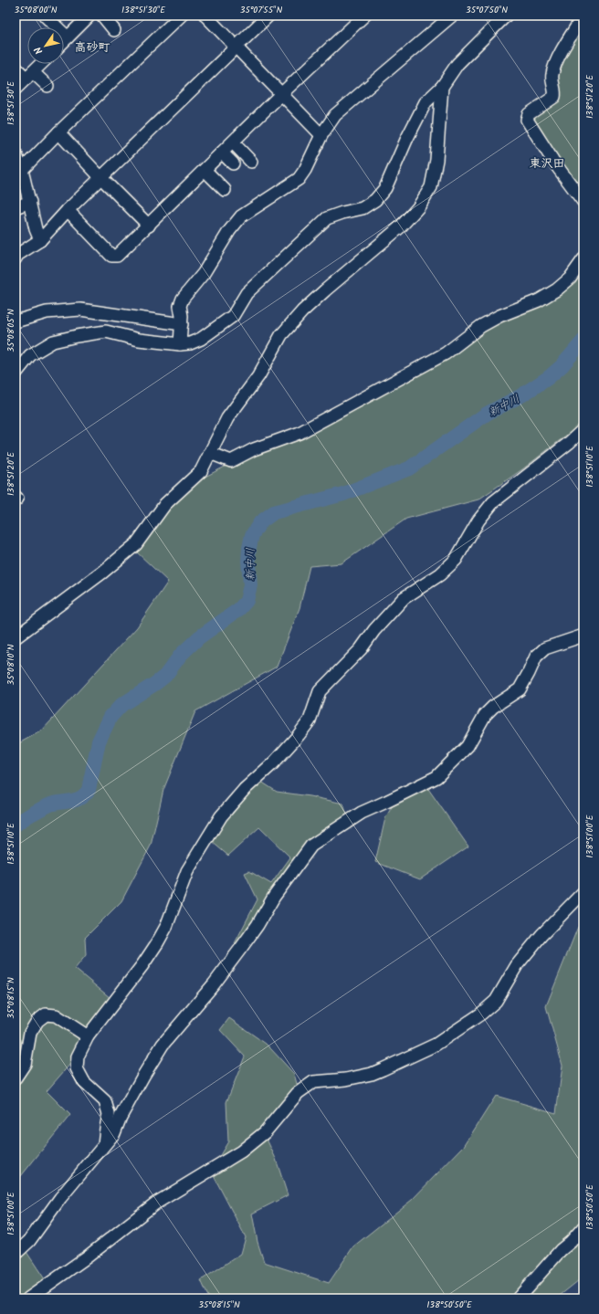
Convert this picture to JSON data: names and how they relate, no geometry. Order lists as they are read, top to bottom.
{
  "districts": ["高砂町", "東沢田"],
  "water": ["新中川"],
  "north": "bottom left",
  "coordinates": [
    "35°08'00\"N",
    "138°51'30\"E",
    "35°07'55\"N",
    "35°07'50\"N",
    "138°51'20\"E",
    "35°08'05\"N",
    "138°51'10\"E",
    "35°08'10\"N",
    "138°51'00\"E",
    "35°08'15\"N",
    "138°50'50\"E"
  ]
}
